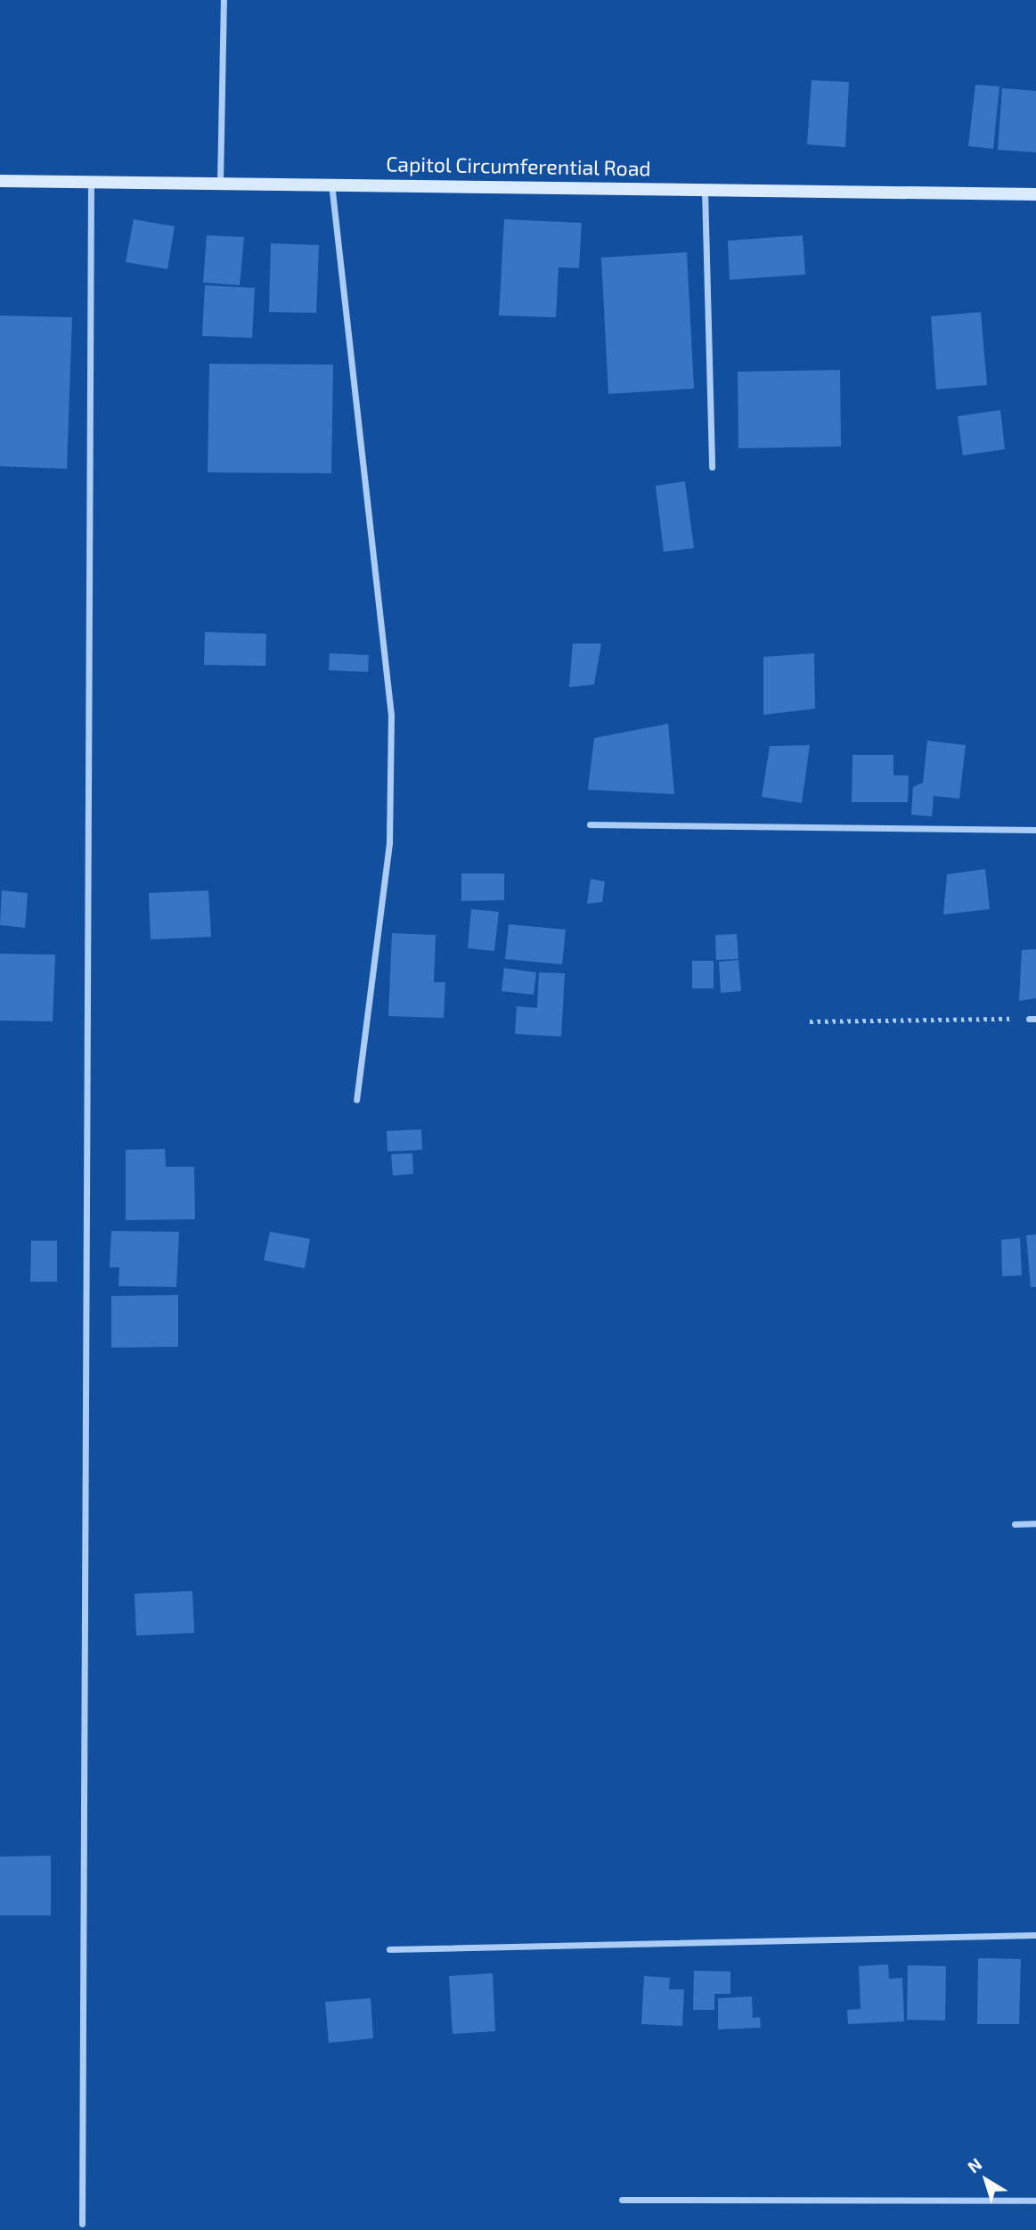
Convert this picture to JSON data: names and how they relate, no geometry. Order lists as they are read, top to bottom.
{
  "streets": {
    "main road": ["Capitol Circumferential Road"]
  },
  "north": "top left"
}
